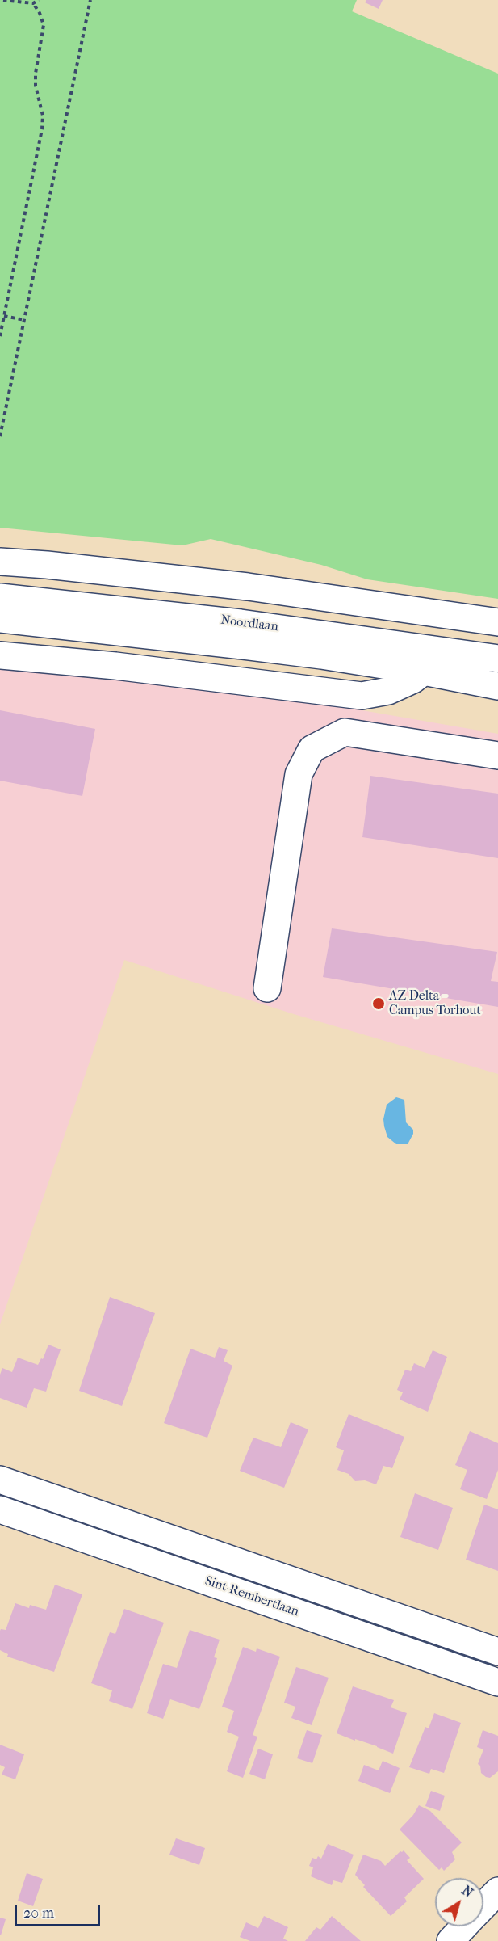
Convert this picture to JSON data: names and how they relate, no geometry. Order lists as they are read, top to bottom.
{
  "streets": {
    "street": ["Noordlaan", "Sint-Rembertlaan"]
  },
  "places": ["AZ Delta - Campus Torhout"],
  "scale_bar": "20 m",
  "north": "top right"
}
